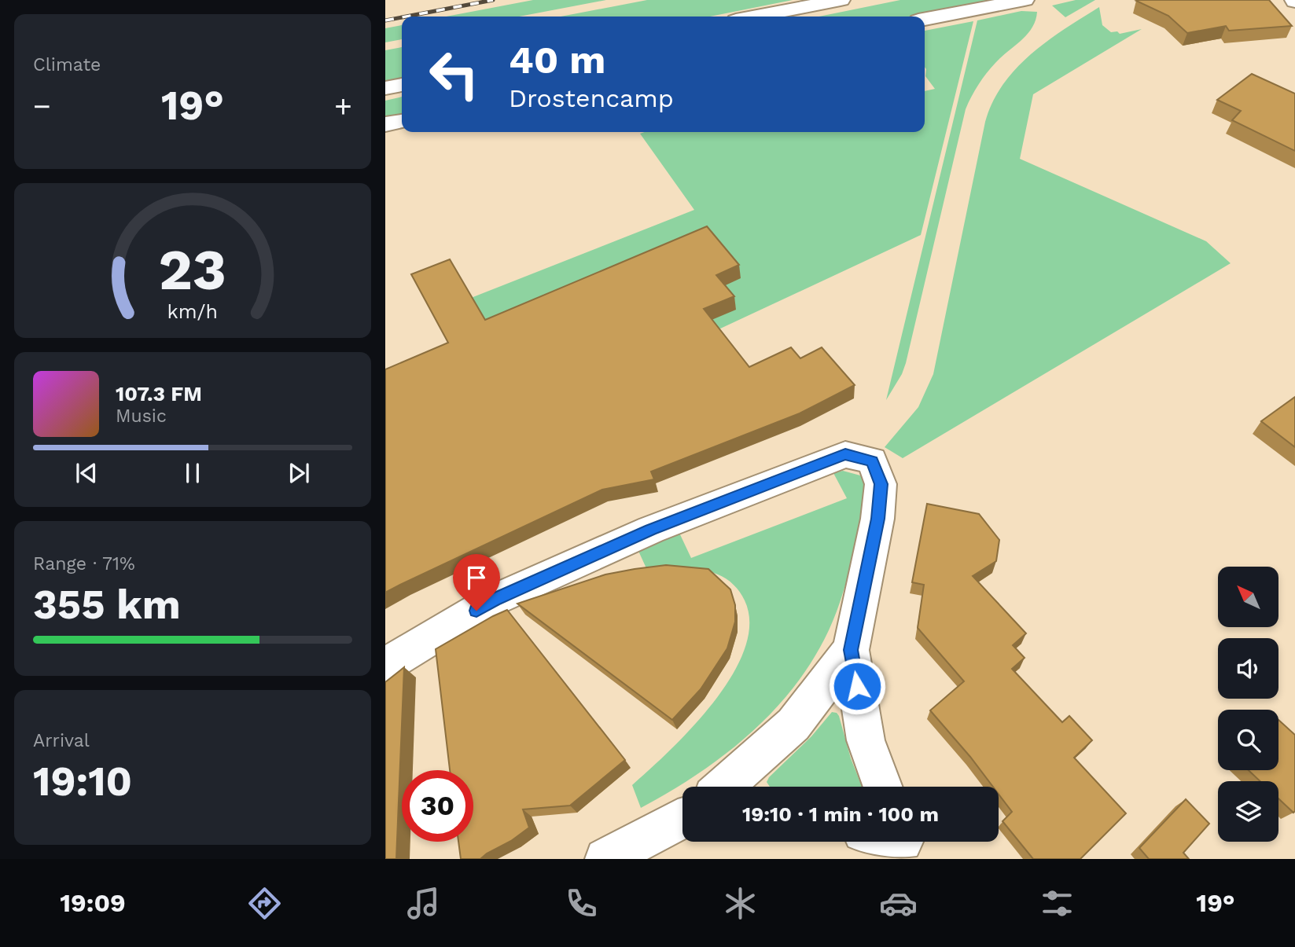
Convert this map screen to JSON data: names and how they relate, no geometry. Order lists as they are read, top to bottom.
{
  "north": "top left",
  "page": {
    "tile": [
      "Climate",
      ["Range · 71%", "355 km"],
      ["Arrival", "19:10"]
    ],
    "turn": ["40 m", "Drostencamp"],
    "heat": ["−", "19°", "+"],
    "song": ["107.3 FM", "Music"],
    "limit": "30",
    "trip": "19:10 · 1 min · 100 m",
    "tabs": ["19:09", "19°"],
    "gauge": ["23", "km/h"]
  }
}
